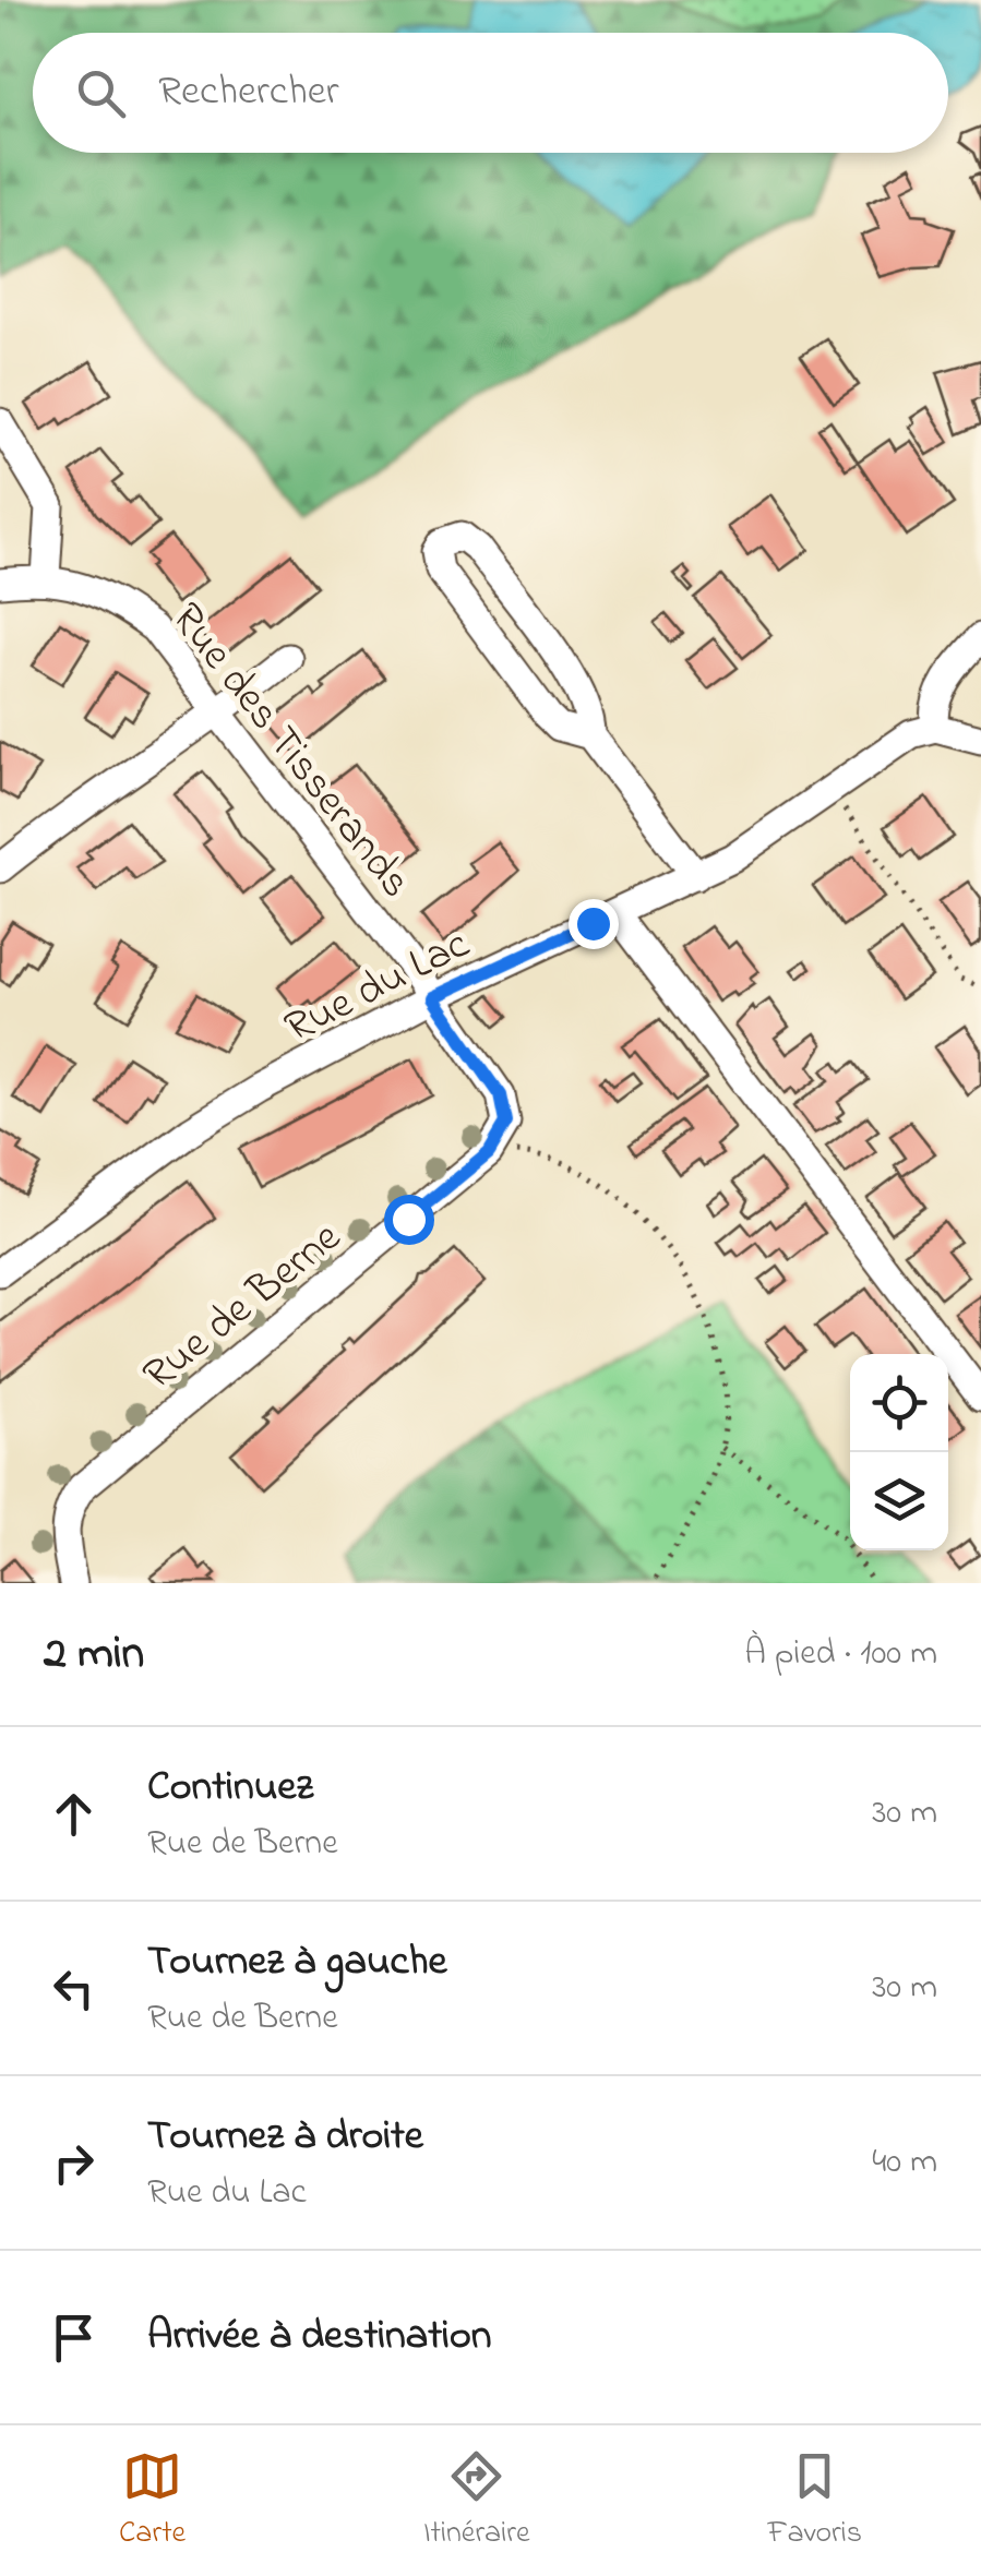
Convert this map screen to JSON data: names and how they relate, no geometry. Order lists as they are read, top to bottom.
{
  "streets": {
    "street": ["Rue des Tisserands", "Rue du Lac", "Rue de Berne"]
  },
  "crossings": [
    ["Rue des Tisserands", "Rue du Lac"]
  ],
  "page": {
    "search": "Rechercher",
    "heading": ["2 min", "À pied · 100 m"],
    "list": [
      ["Continuez", "Rue de Berne", "30 m"],
      ["Tournez à gauche", "Rue de Berne", "30 m"],
      ["Tournez à droite", "Rue du Lac", "40 m"],
      "Arrivée à destination"
    ],
    "nav": ["Carte", "Itinéraire", "Favoris"]
  }
}
